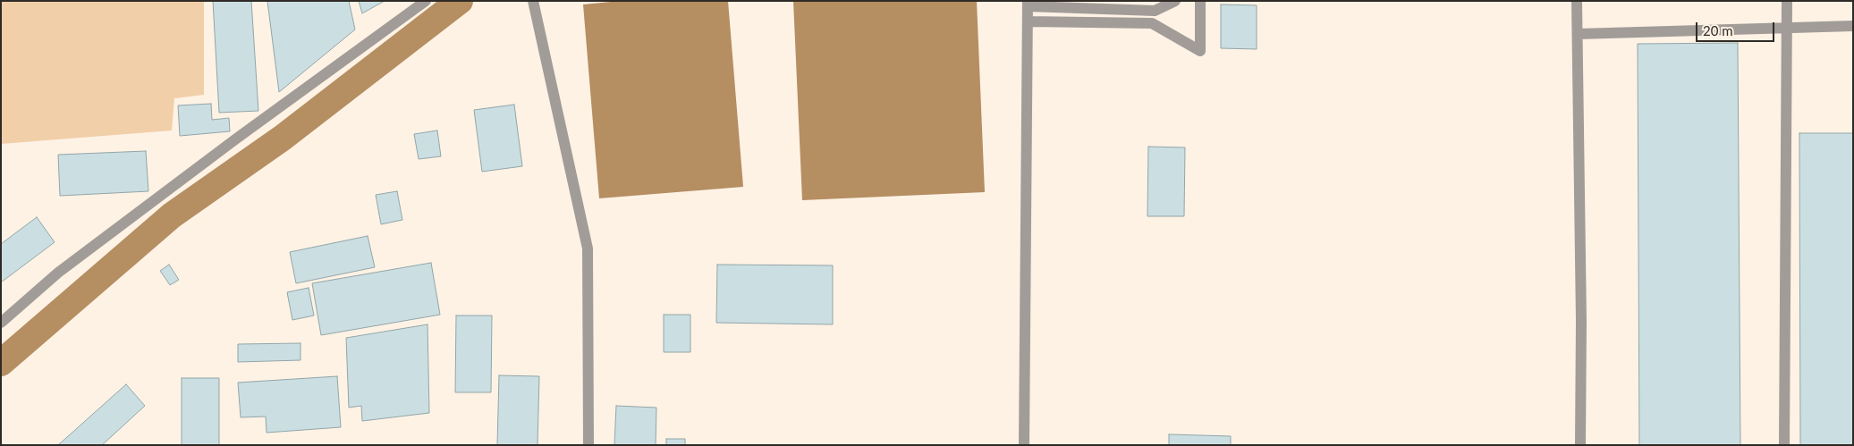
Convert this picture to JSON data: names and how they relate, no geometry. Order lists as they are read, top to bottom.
{
  "scale_bar": "20 m"
}
